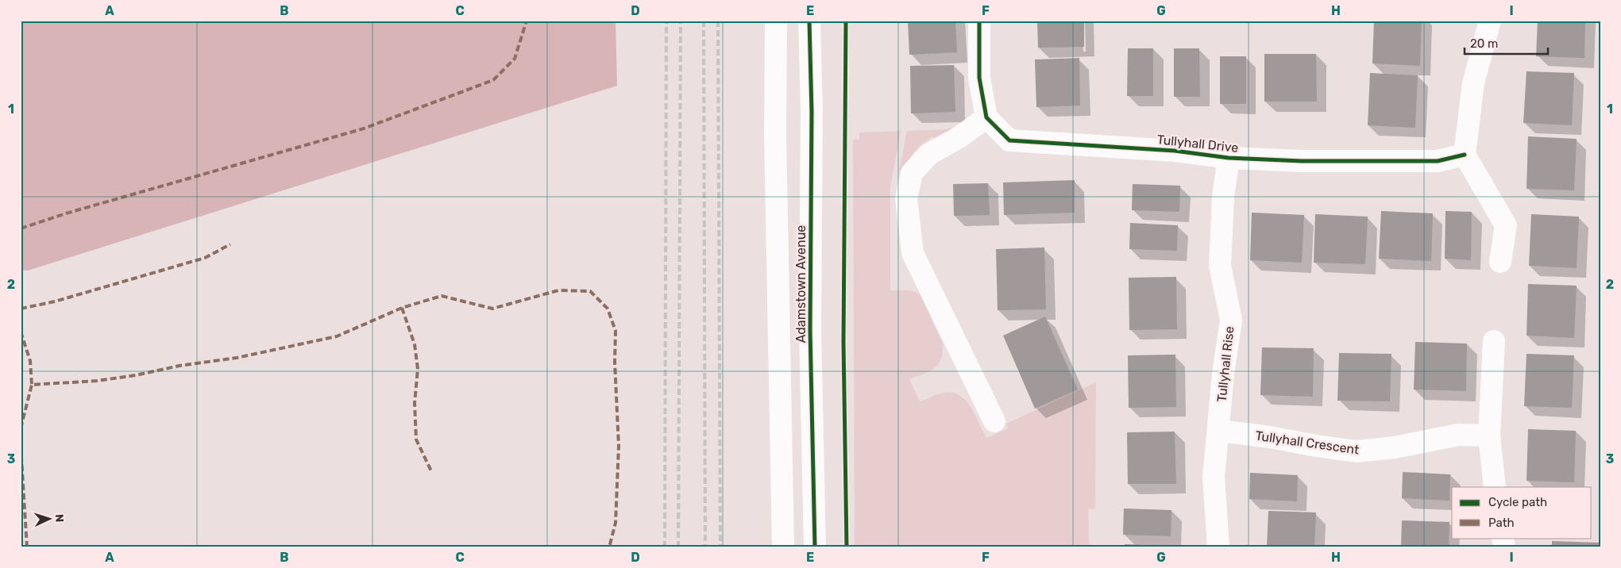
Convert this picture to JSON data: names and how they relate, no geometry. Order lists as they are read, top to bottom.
{
  "streets": {
    "street": [
      "Tullyhall Drive",
      "Adamstown Avenue",
      "Tullyhall Rise",
      "Tullyhall Crescent"
    ]
  },
  "crossings": [
    ["Tullyhall Drive", "Tullyhall Rise"],
    ["Tullyhall Rise", "Tullyhall Crescent"]
  ],
  "legend": ["Cycle path", "Path"],
  "scale_bar": "20 m",
  "north": "right",
  "grid": {
    "columns": [
      "A",
      "B",
      "C",
      "D",
      "E",
      "F",
      "G",
      "H",
      "I"
    ],
    "rows": ["1", "2", "3"]
  }
}
